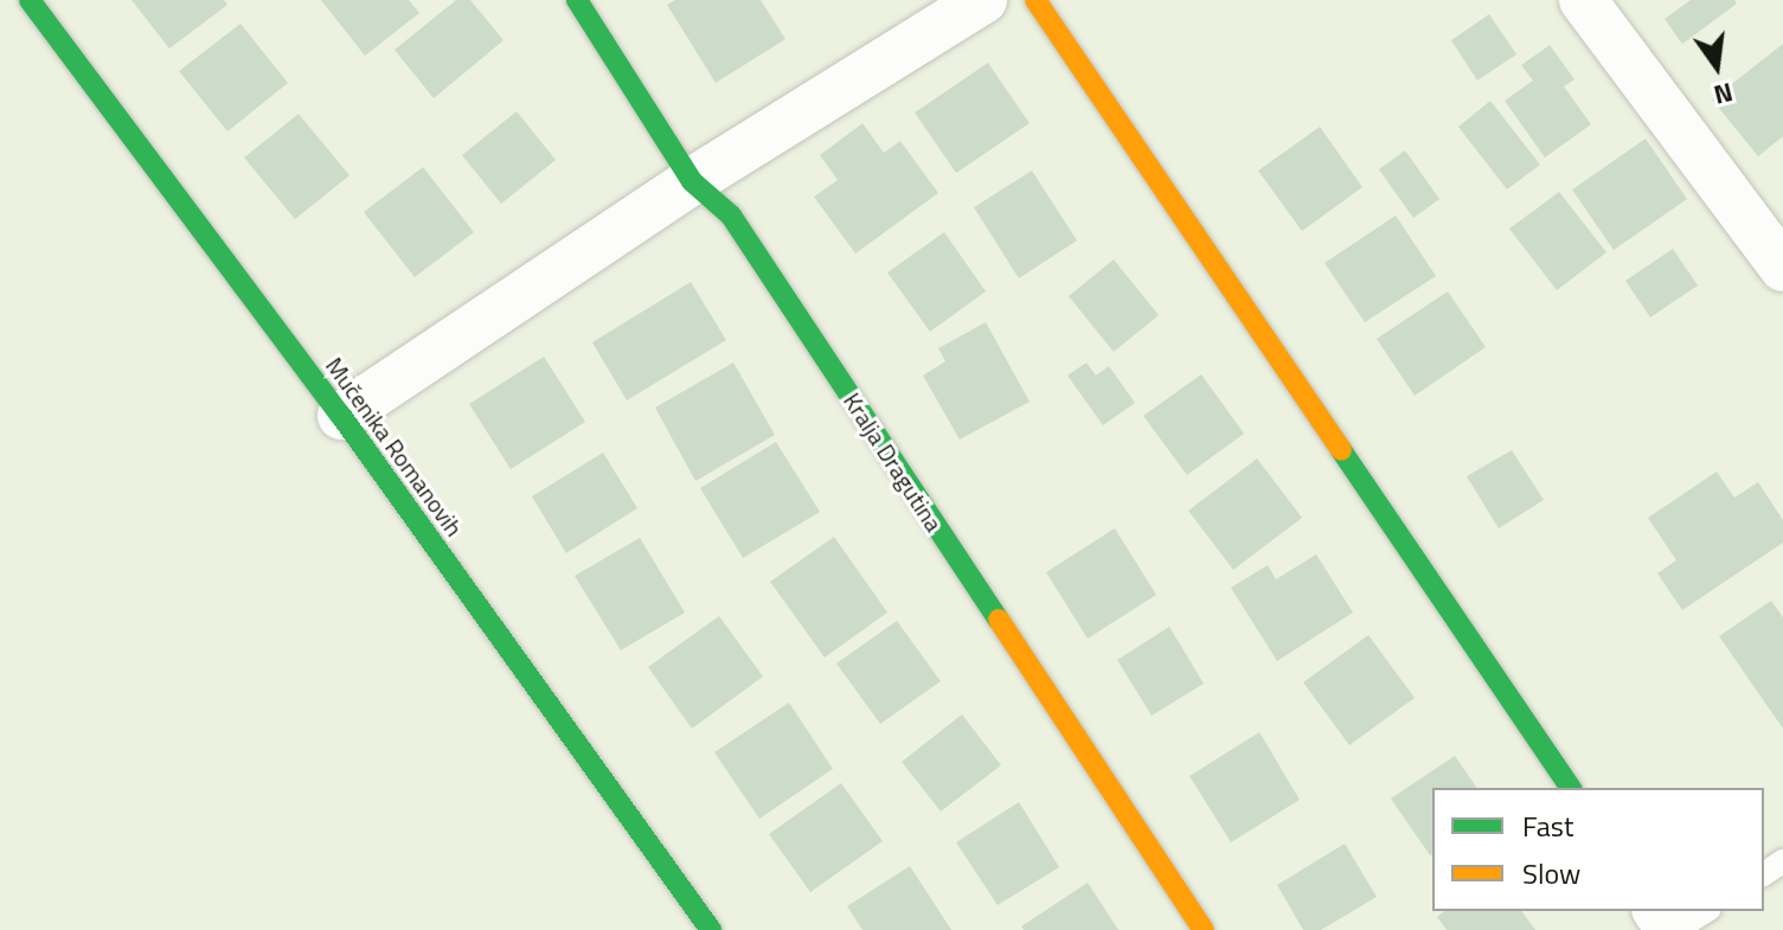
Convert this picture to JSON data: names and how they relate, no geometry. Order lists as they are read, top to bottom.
{
  "streets": {
    "street": ["Mučenika Romanovih", "Kralja Dragutina"]
  },
  "legend": ["Fast", "Slow"],
  "north": "bottom"
}
